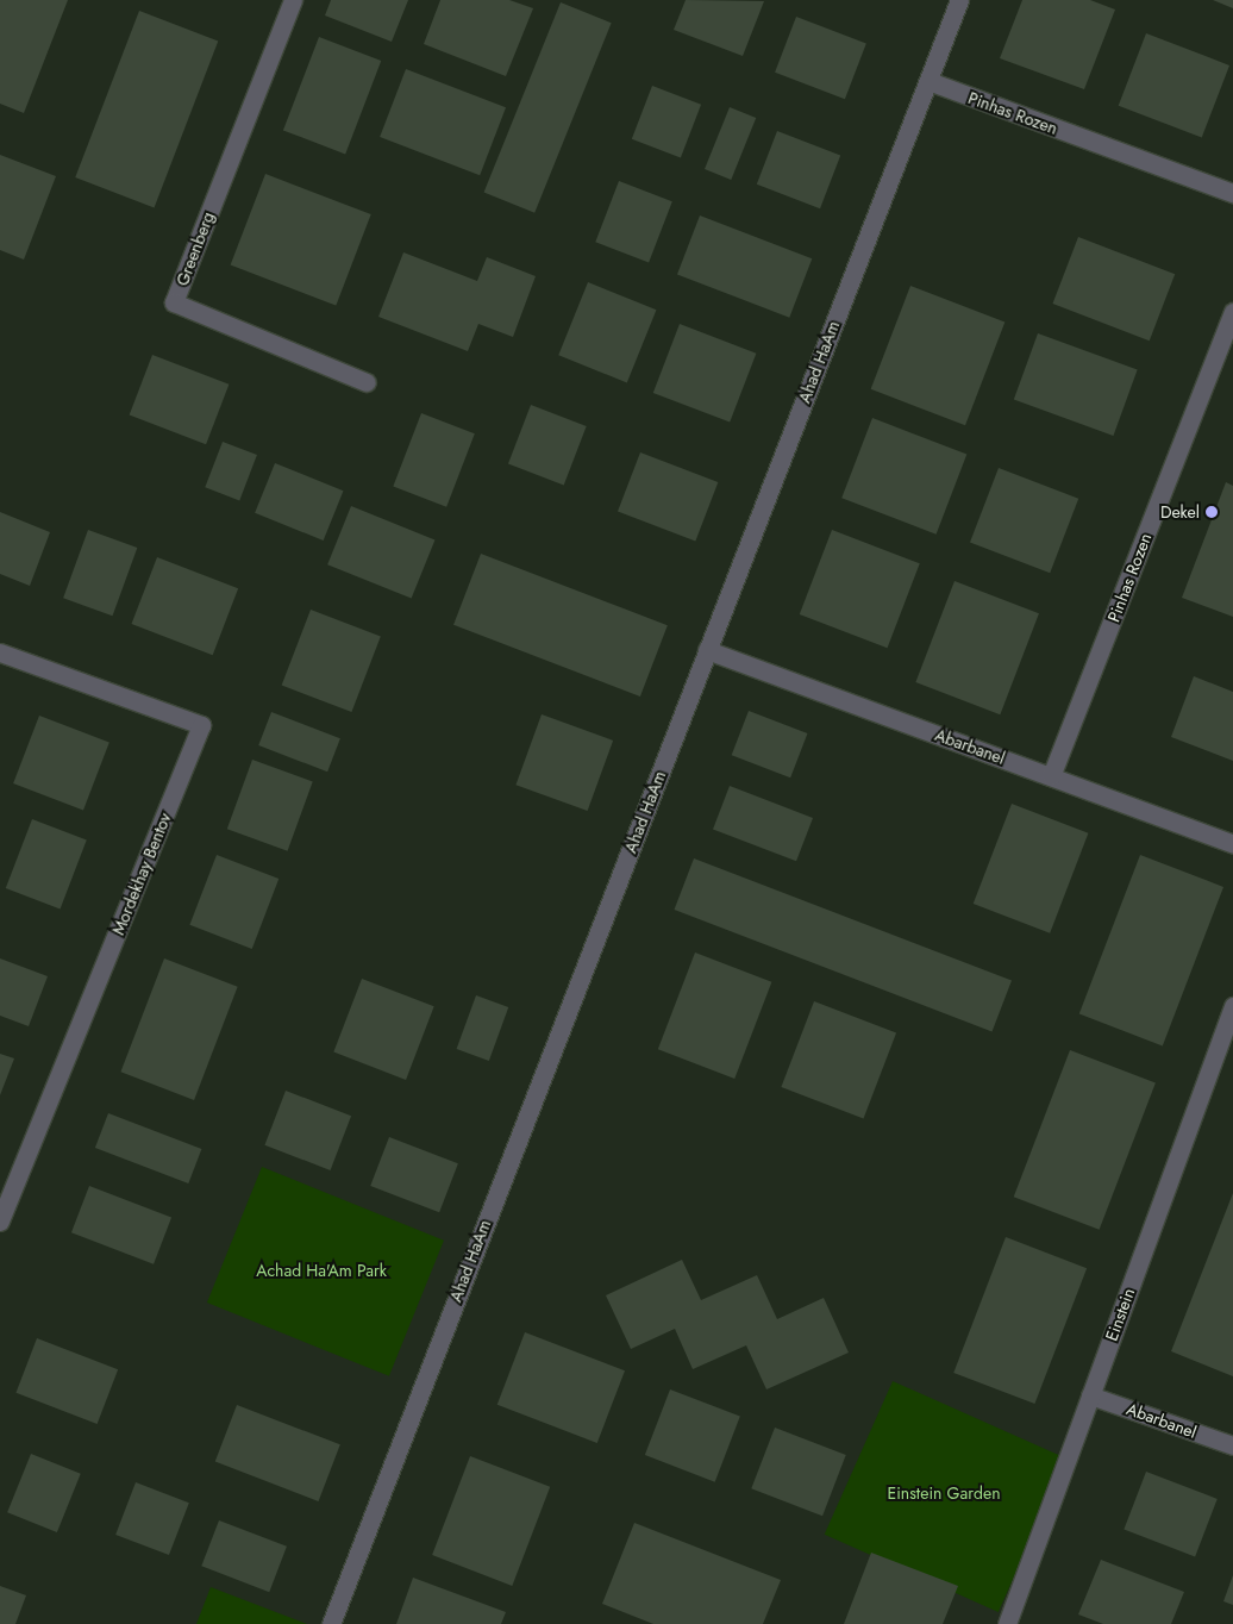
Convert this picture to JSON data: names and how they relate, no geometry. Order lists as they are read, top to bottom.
{
  "streets": {
    "street": [
      "Pinhas Rozen",
      "Greenberg",
      "Ahad HaAm",
      "Abarbanel",
      "Mordekhay Bentov",
      "Einstein"
    ]
  },
  "crossings": [
    ["Pinhas Rozen", "Ahad HaAm"],
    ["Pinhas Rozen", "Abarbanel"],
    ["Ahad HaAm", "Abarbanel"],
    ["Abarbanel", "Einstein"]
  ],
  "parks": ["Achad Ha'Am Park", "Einstein Garden"],
  "places": ["Dekel"]
}
